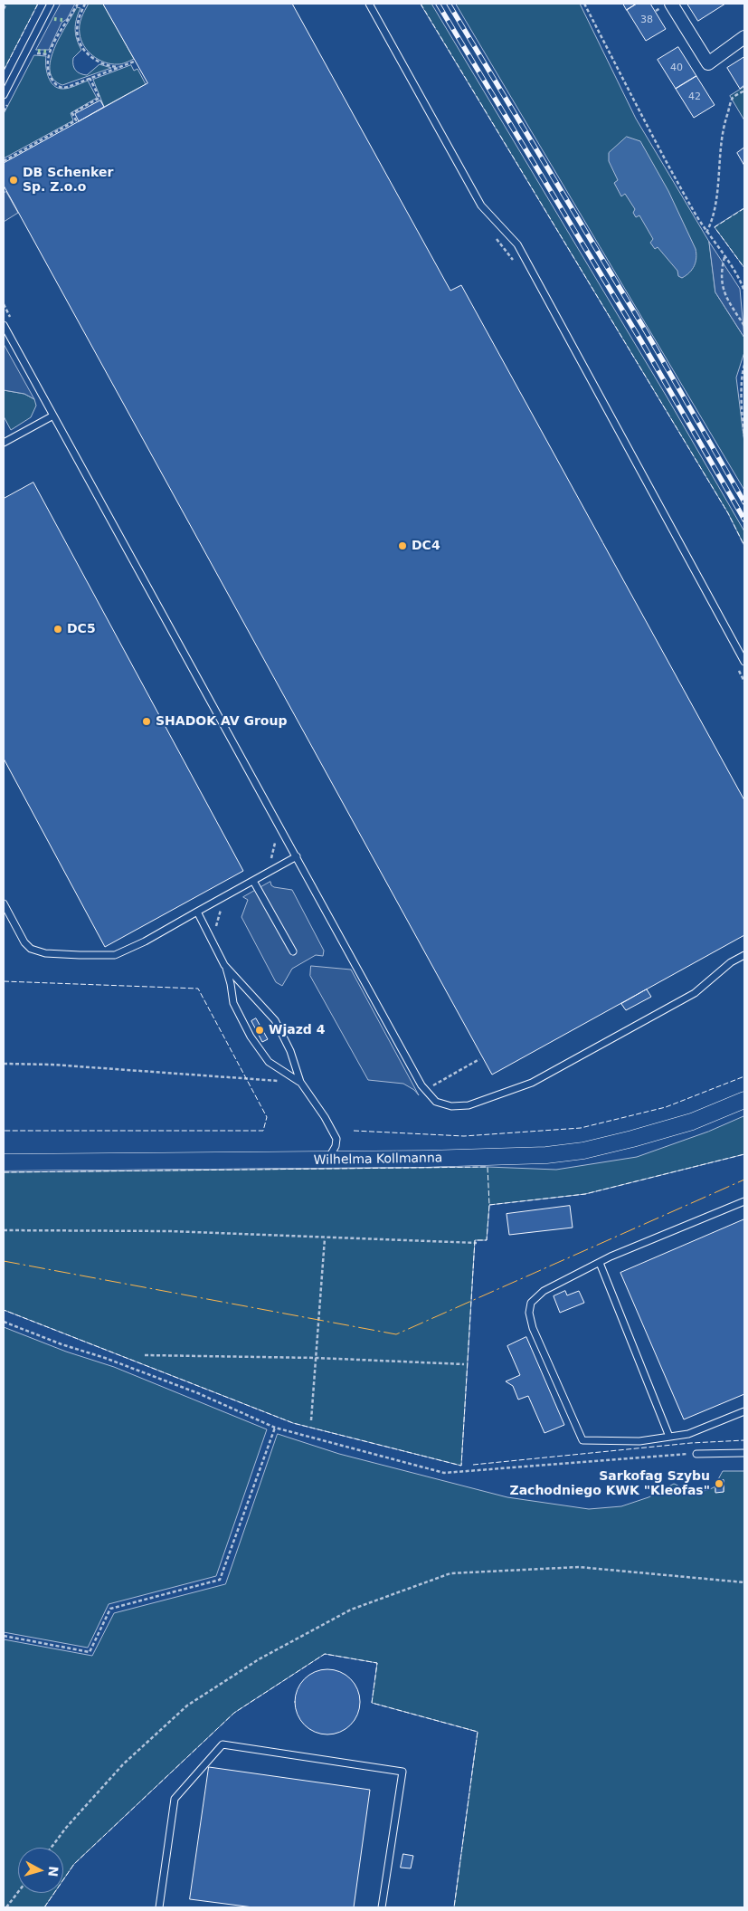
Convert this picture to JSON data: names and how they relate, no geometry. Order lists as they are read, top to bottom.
{
  "streets": {
    "street": ["Wilhelma Kollmanna"]
  },
  "places": [
    "DB Schenker Sp. Z.o.o",
    "DC4",
    "DC5",
    "SHADOK AV Group",
    "Wjazd 4",
    "Sarkofag Szybu Zachodniego KWK \"Kleofas\""
  ],
  "house_numbers": ["38", "40", "42"],
  "north": "right"
}
